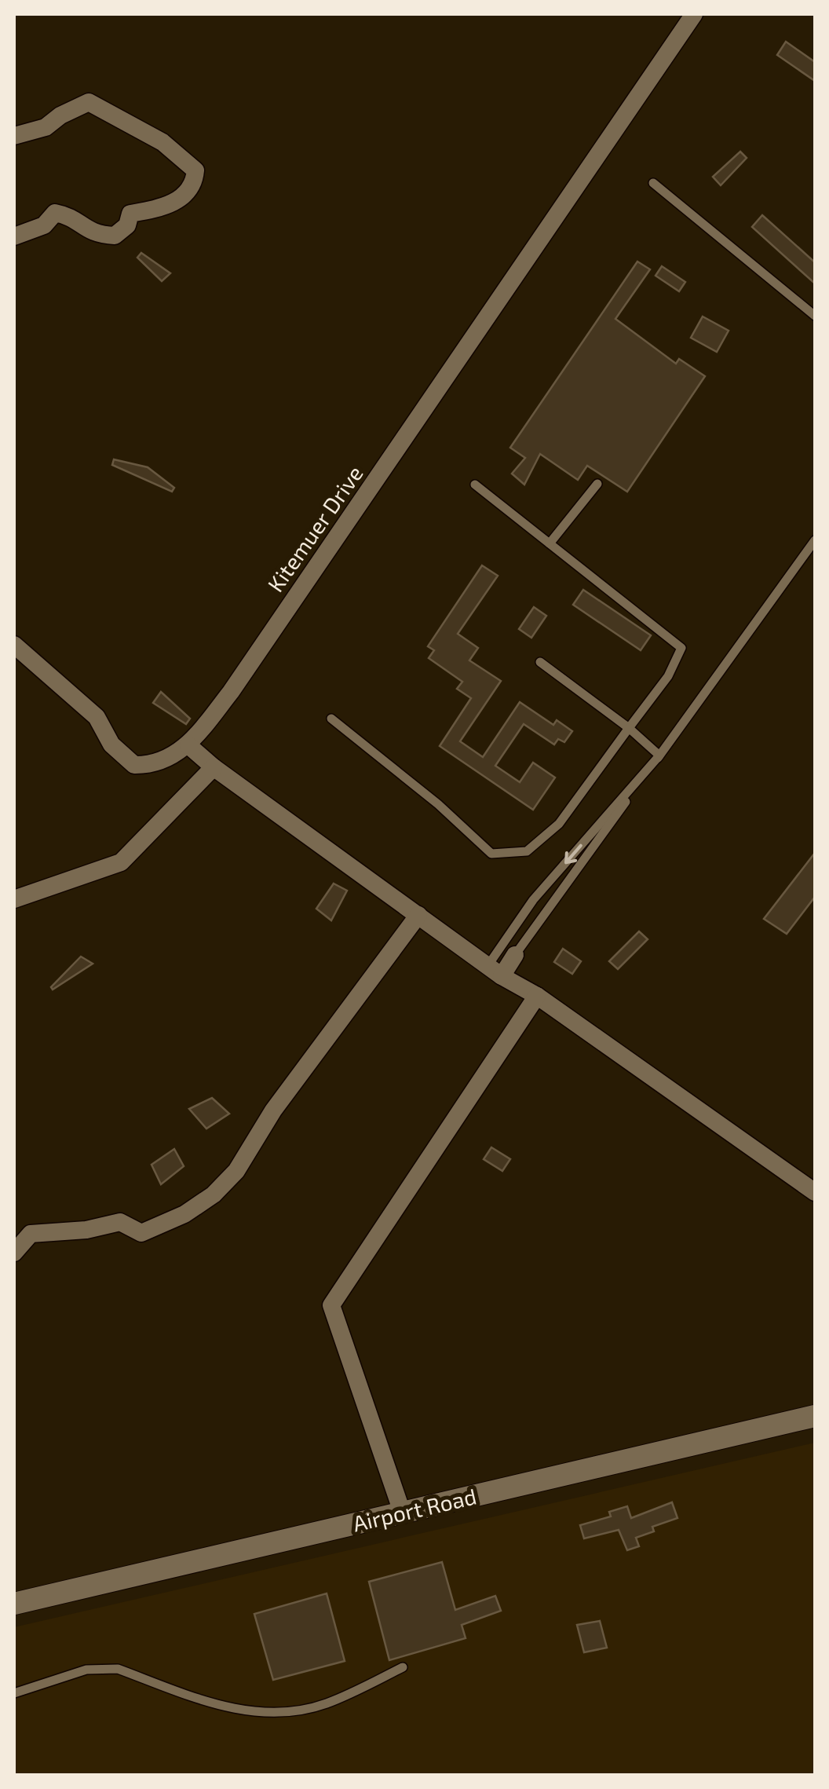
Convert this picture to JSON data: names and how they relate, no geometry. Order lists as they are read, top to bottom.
{
  "streets": {
    "street": ["Kitemuer Drive", "Airport Road"]
  }
}
